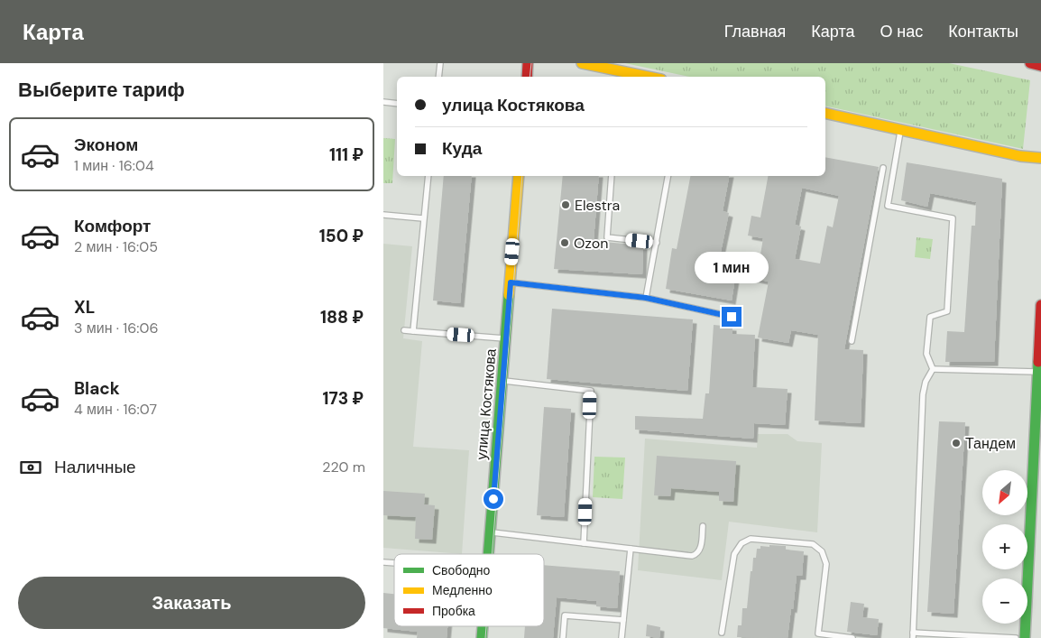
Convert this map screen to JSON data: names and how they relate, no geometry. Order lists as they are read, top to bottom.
{
  "streets": {
    "street": ["улица Костякова"]
  },
  "places": ["Elestra", "Ozon", "Тандем"],
  "legend": ["Свободно", "Медленно", "Пробка"],
  "north": "bottom left",
  "page": {
    "header": "Карта",
    "nav": [
      "Главная",
      "Карта",
      "О нас",
      "Контакты"
    ],
    "heading": "Выберите тариф",
    "banner": ["улица Костякова", "Куда"],
    "list": [
      {
        "name": "Эконом",
        "note": "1 мин · 16:04",
        "value": "111 ₽"
      },
      {
        "name": "Комфорт",
        "note": "2 мин · 16:05",
        "value": "150 ₽"
      },
      {
        "name": "XL",
        "note": "3 мин · 16:06",
        "value": "188 ₽"
      },
      {
        "name": "Black",
        "note": "4 мин · 16:07",
        "value": "173 ₽"
      }
    ],
    "bubble": "1 мин",
    "pay": ["Наличные", "220 m"],
    "map_buttons": ["+", "−"],
    "buttons": "Заказать"
  }
}
